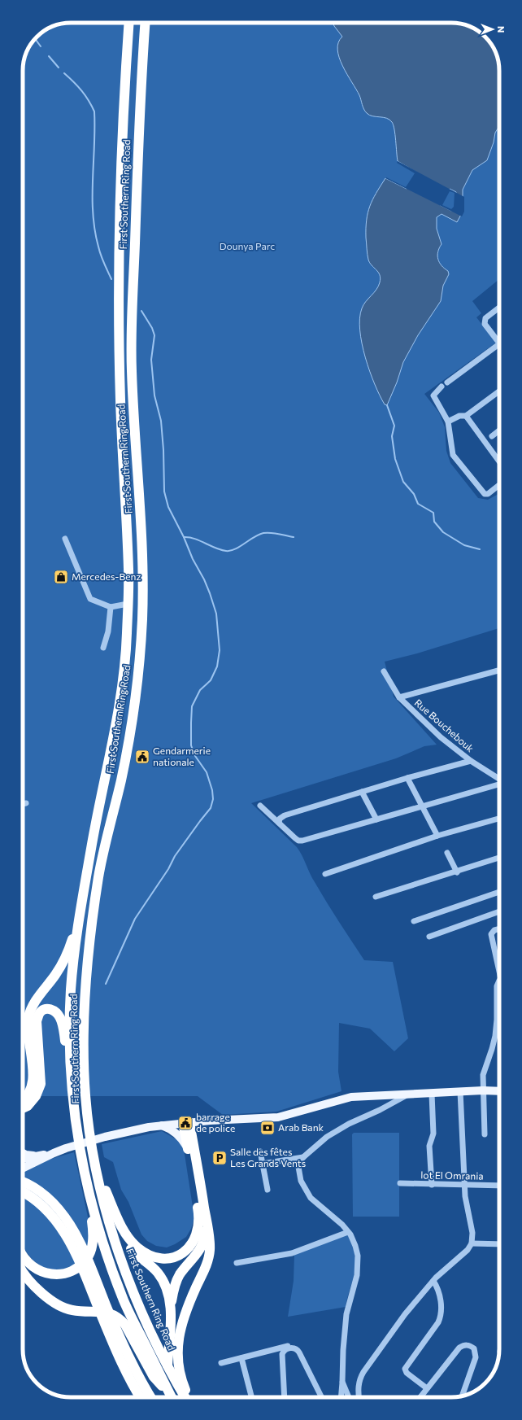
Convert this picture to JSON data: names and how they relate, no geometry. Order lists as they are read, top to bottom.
{
  "streets": {
    "highway": ["First Southern Ring Road"],
    "street": ["Rue Bouchebouk", "lot El Omrania"]
  },
  "parks": ["Dounya Parc"],
  "places": {
    "shop": ["Mercedes-Benz"],
    "public building": ["Gendarmerie nationale", "barrage de police"],
    "bank": ["Arab Bank"],
    "parking": ["Salle des fêtes Les Grands Vents"]
  },
  "north": "right"
}
